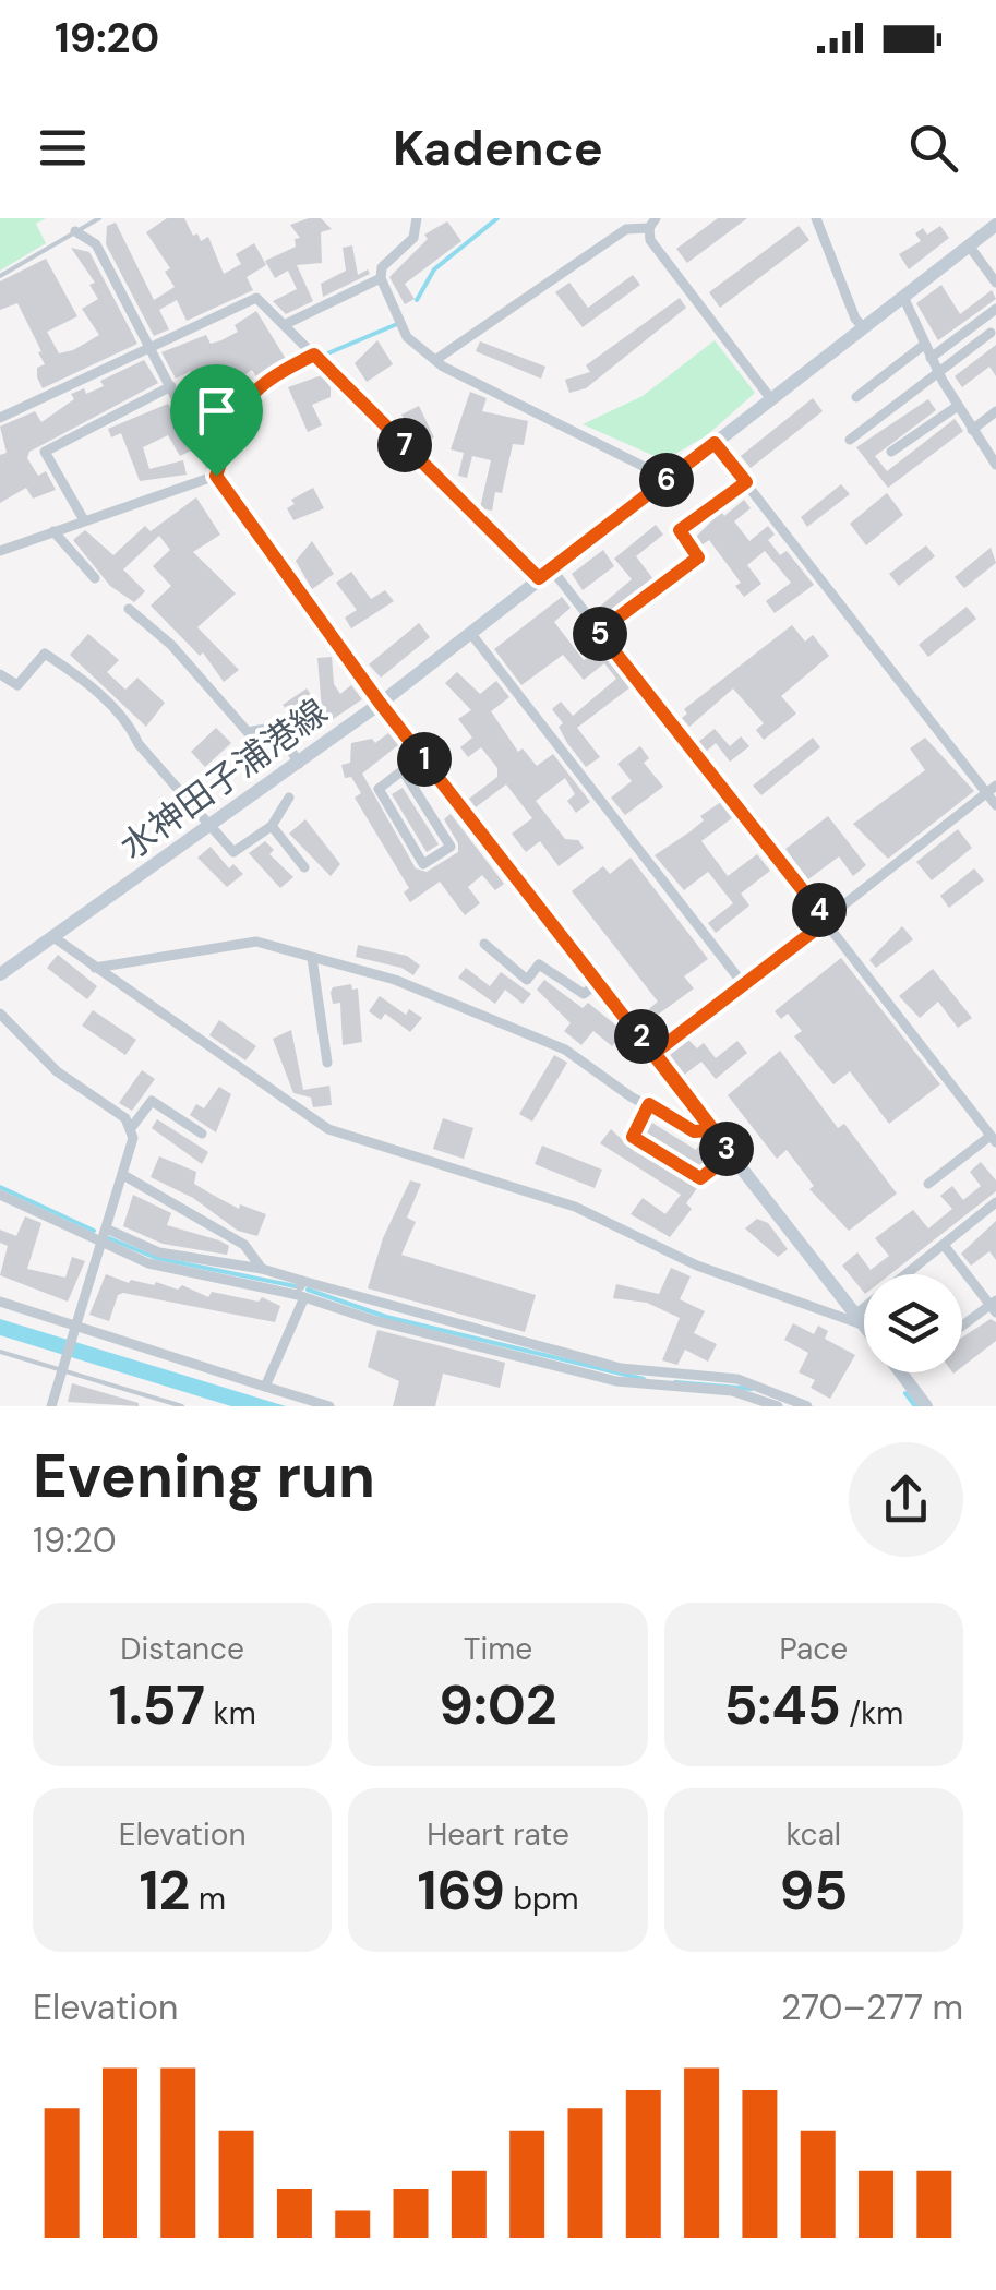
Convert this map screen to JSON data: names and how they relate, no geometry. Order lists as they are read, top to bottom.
{
  "streets": {
    "main road": ["水神田子浦港線"]
  },
  "page": {
    "status": "19:20",
    "header": "Kadence",
    "pins": [
      "7",
      "6",
      "5",
      "1",
      "4",
      "2",
      "3"
    ],
    "heading": ["Evening run", "19:20"],
    "stats": [
      ["Distance", "1.57 km"],
      ["Time", "9:02"],
      ["Pace", "5:45 /km"],
      ["Elevation", "12 m"],
      ["Heart rate", "169 bpm"],
      ["kcal", "95"]
    ],
    "chart": ["Elevation", "270–277 m"]
  }
}
